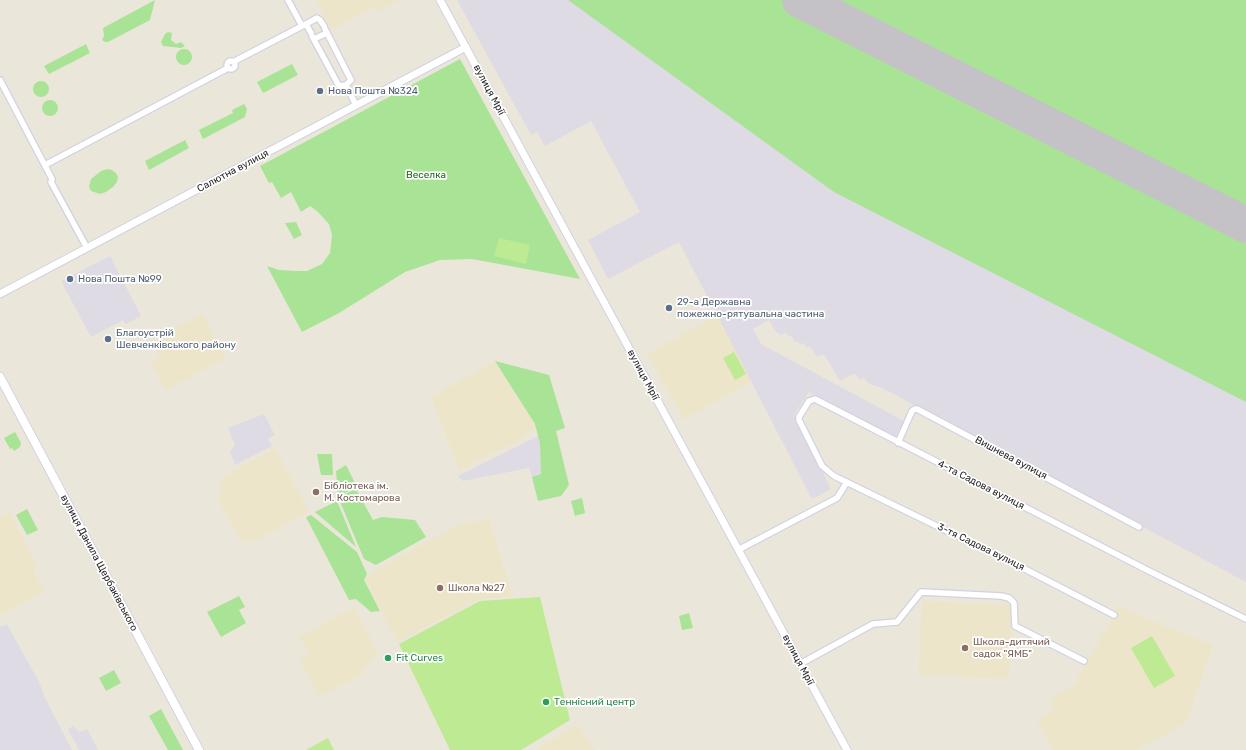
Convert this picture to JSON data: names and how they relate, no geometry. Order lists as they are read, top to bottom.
{
  "streets": {
    "main road": ["вулиця Данила Щербаківського"],
    "street": [
      "вулиця Мрії",
      "Салютна вулиця",
      "Вишнева вулиця",
      "4-та Садова вулиця",
      "3-тя Садова вулиця"
    ]
  },
  "crossings": [
    ["вулиця Мрії", "Салютна вулиця"],
    ["Вишнева вулиця", "4-та Садова вулиця"],
    ["4-та Садова вулиця", "3-тя Садова вулиця"]
  ],
  "parks": ["Веселка"],
  "places": [
    "Нова Пошта №324",
    "Нова Пошта №99",
    "29-а Державна пожежно-рятувальна частина",
    "Благоустрій Шевченківського району",
    "Бібліотека ім. М. Костомарова",
    "Школа №27",
    "Школа-дитячий садок \"ЯМБ\"",
    "Fit Curves",
    "Теннісний центр"
  ]
}
